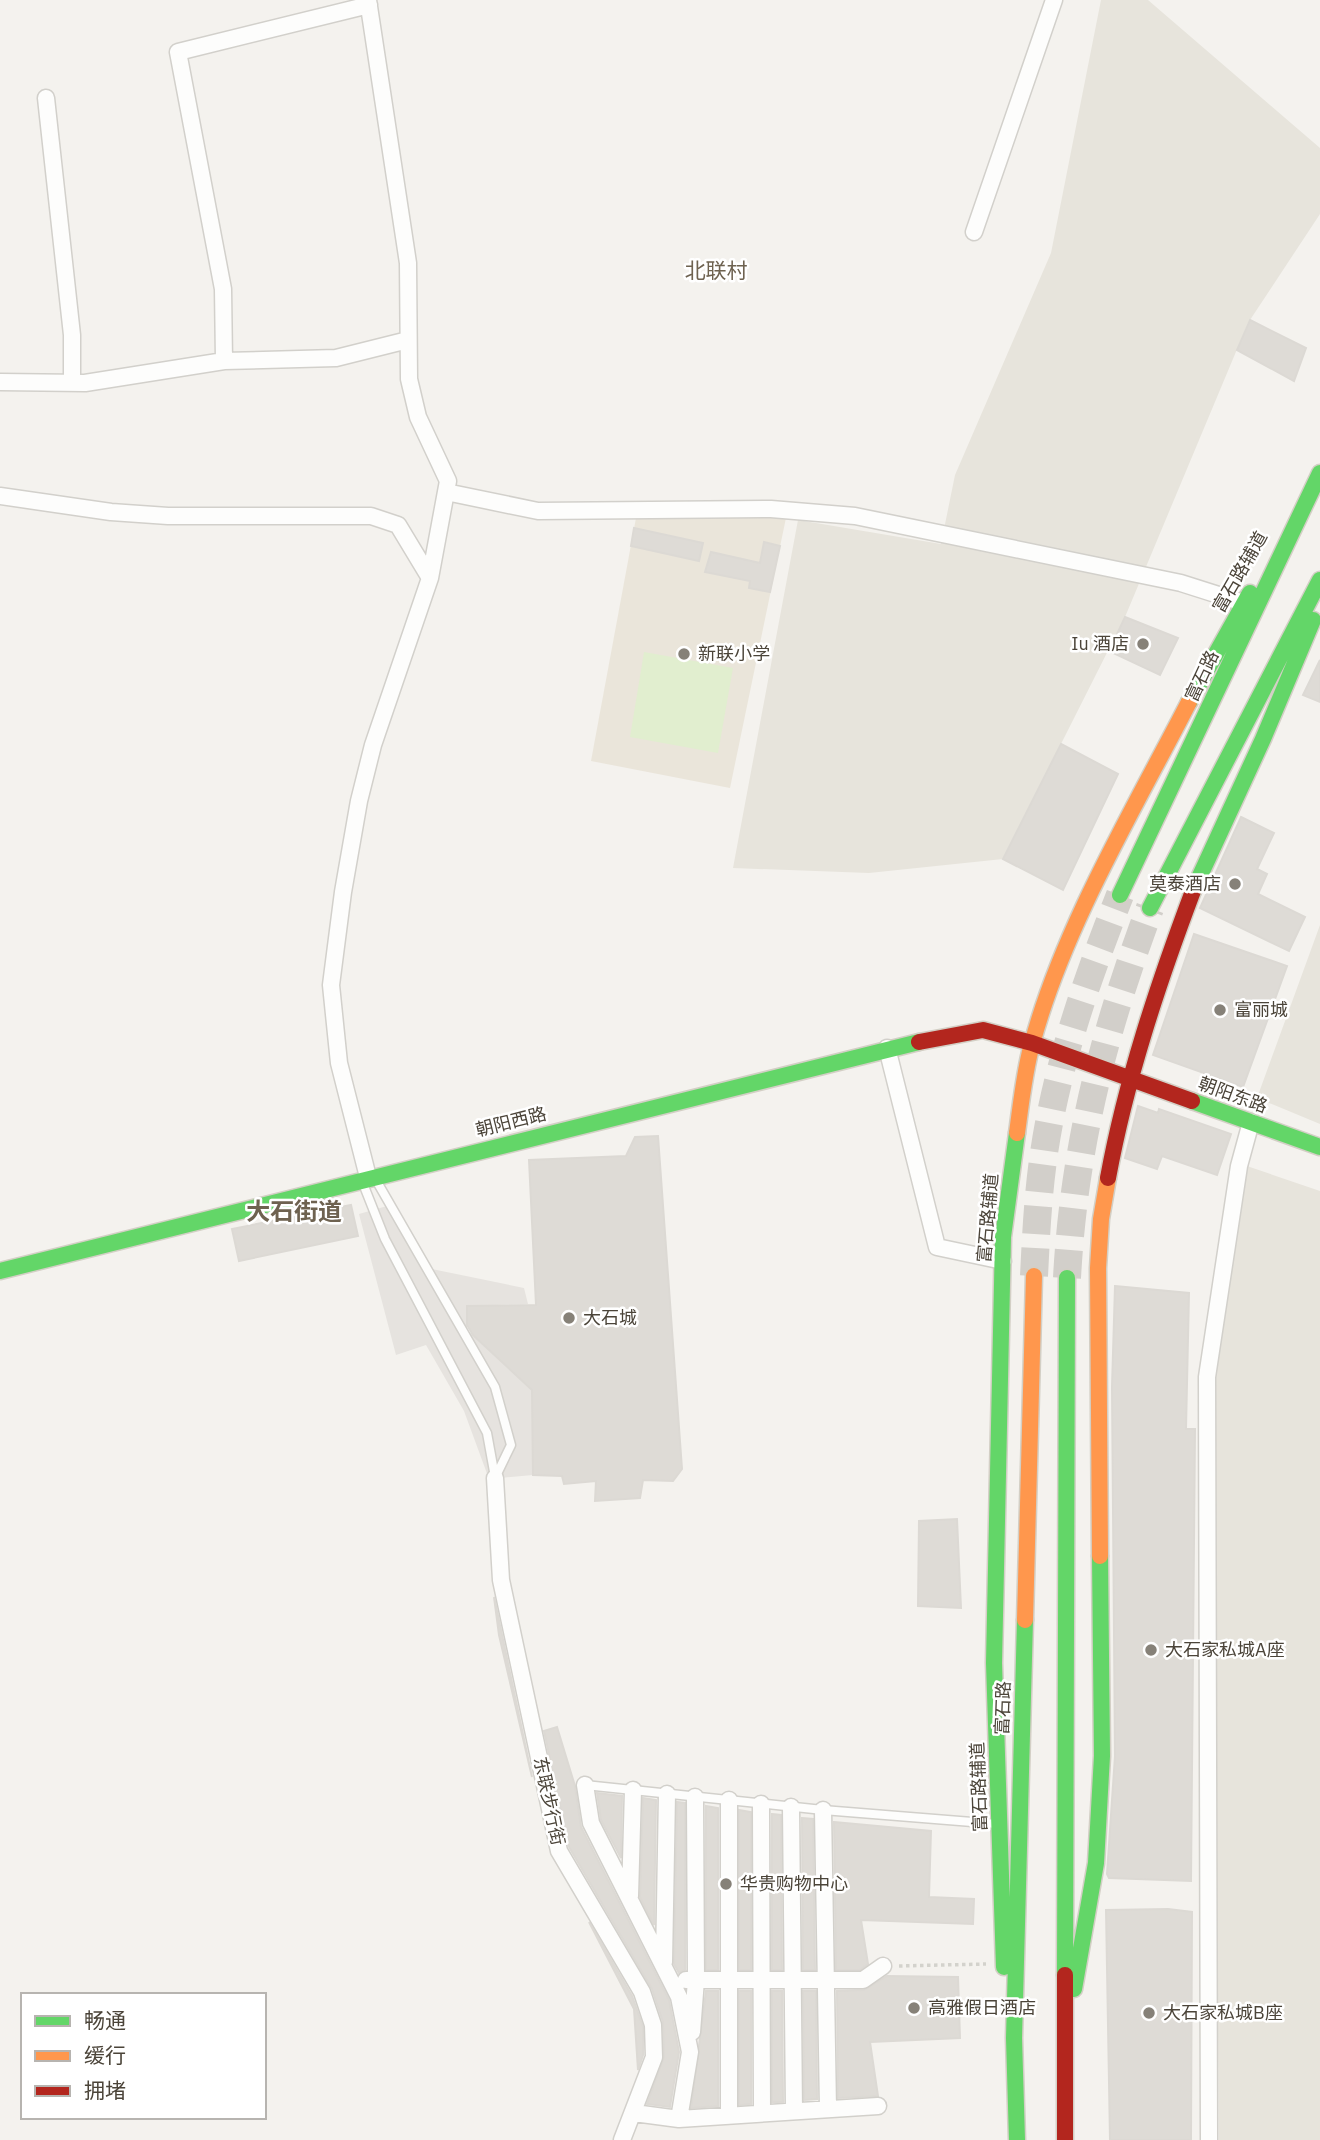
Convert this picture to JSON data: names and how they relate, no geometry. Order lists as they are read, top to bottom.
{
  "streets": {
    "main road": [
      "富石路辅道",
      "富石路",
      "朝阳东路",
      "朝阳西路"
    ],
    "street": ["东联步行街"]
  },
  "crossings": [
    ["富石路辅道", "富石路"],
    ["富石路辅道", "朝阳东路"],
    ["富石路辅道", "朝阳西路"],
    ["朝阳东路", "朝阳西路"]
  ],
  "districts": ["北联村", "大石街道"],
  "places": [
    "Iu 酒店",
    "新联小学",
    "莫泰酒店",
    "富丽城",
    "大石城",
    "大石家私城A座",
    "华贵购物中心",
    "高雅假日酒店",
    "大石家私城B座"
  ],
  "legend": ["畅通", "缓行", "拥堵"]
}
